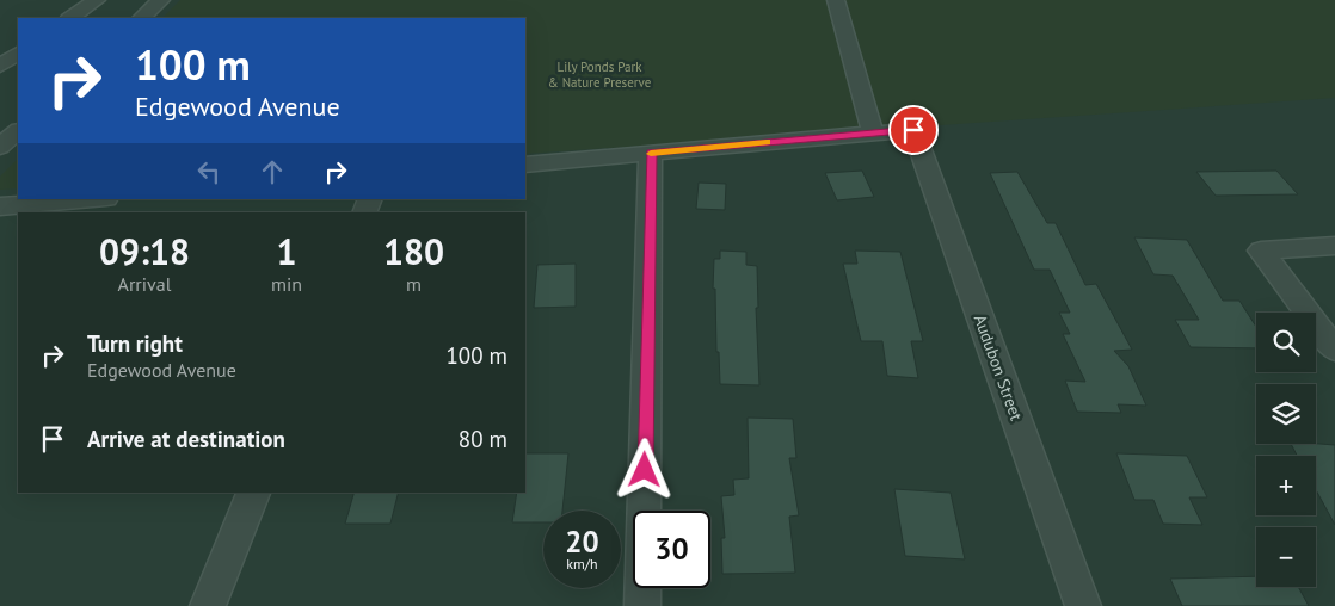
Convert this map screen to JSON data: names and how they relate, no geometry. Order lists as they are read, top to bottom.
{
  "streets": {
    "street": ["Audubon Street"]
  },
  "parks": ["Lily Ponds Park & Nature Preserve"],
  "page": {
    "turn": ["100 m", "Edgewood Avenue"],
    "eta": [
      "09:18",
      "Arrival",
      "1",
      "min",
      "180",
      "m"
    ],
    "map_buttons": ["+", "−"],
    "list": [
      {
        "name": "Turn right",
        "note": "Edgewood Avenue",
        "value": "100 m"
      },
      {
        "name": "Arrive at destination",
        "value": "80 m"
      }
    ],
    "speed": "20 km/h",
    "limit": "30"
  }
}
